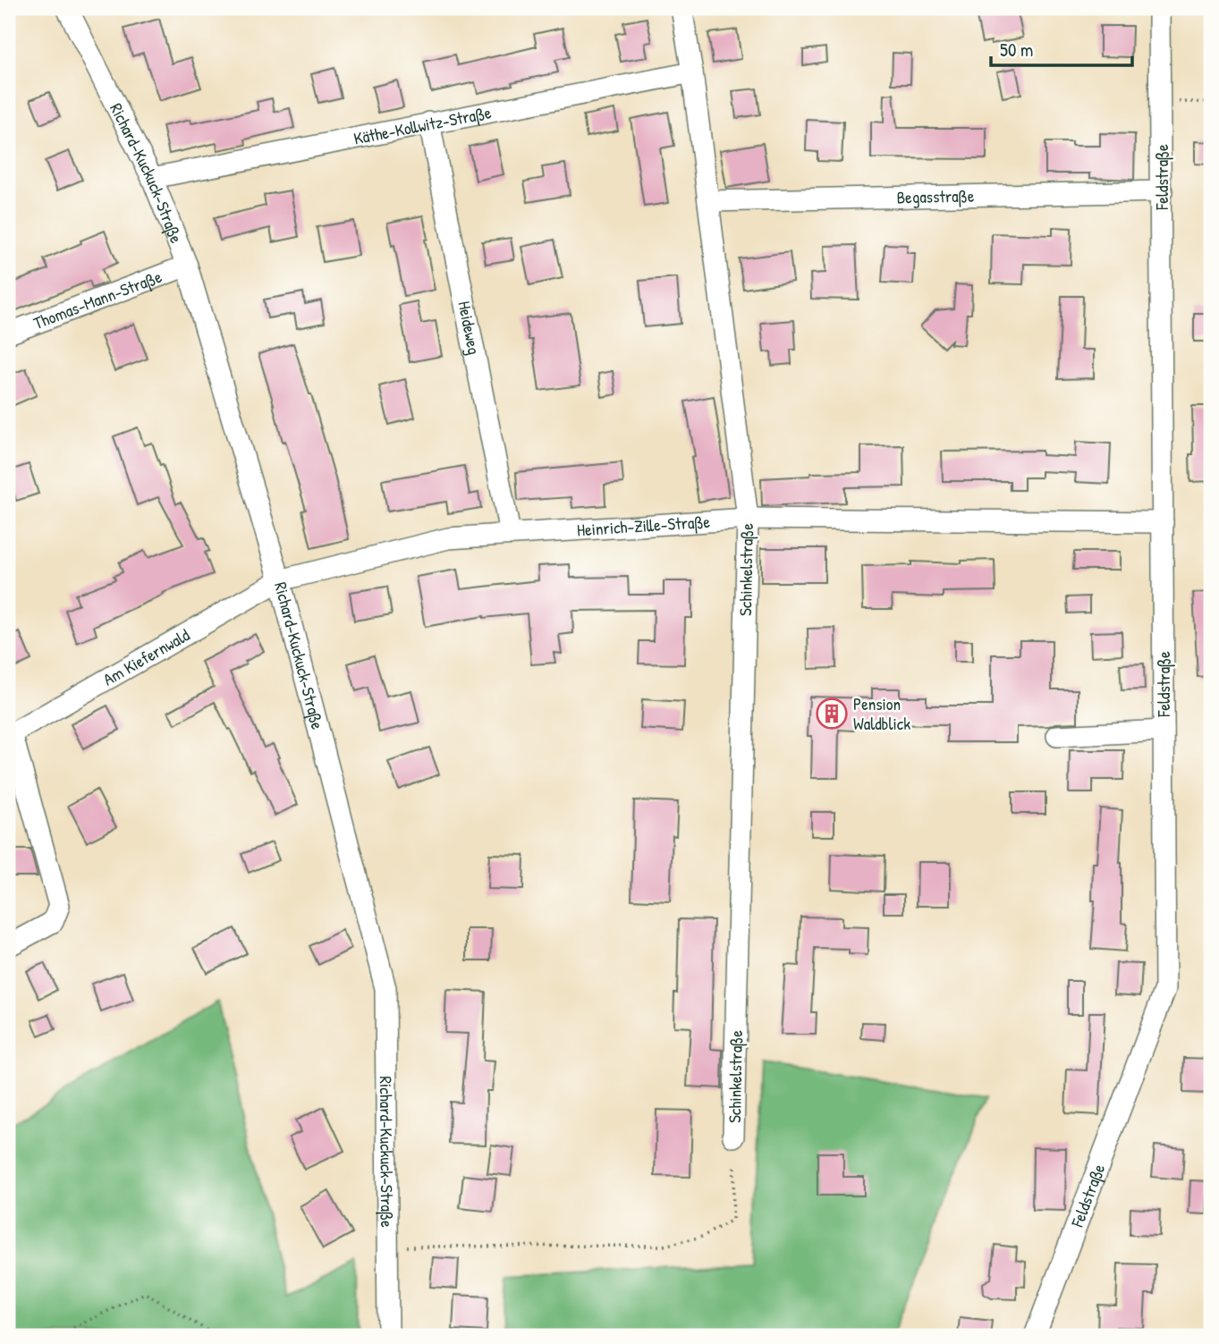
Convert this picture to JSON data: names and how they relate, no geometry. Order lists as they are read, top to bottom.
{
  "streets": {
    "street": [
      "Käthe-Kollwitz-Straße",
      "Richard-Kuckuck-Straße",
      "Feldstraße",
      "Begasstraße",
      "Thomas-Mann-Straße",
      "Heideweg",
      "Heinrich-Zille-Straße",
      "Schinkelstraße",
      "Am Kiefernwald"
    ]
  },
  "crossings": [
    ["Käthe-Kollwitz-Straße", "Richard-Kuckuck-Straße"],
    ["Käthe-Kollwitz-Straße", "Heideweg"],
    ["Käthe-Kollwitz-Straße", "Schinkelstraße"],
    ["Richard-Kuckuck-Straße", "Thomas-Mann-Straße"],
    ["Richard-Kuckuck-Straße", "Heinrich-Zille-Straße"],
    ["Richard-Kuckuck-Straße", "Am Kiefernwald"],
    ["Feldstraße", "Begasstraße"],
    ["Feldstraße", "Heinrich-Zille-Straße"],
    ["Begasstraße", "Schinkelstraße"],
    ["Heideweg", "Heinrich-Zille-Straße"],
    ["Heinrich-Zille-Straße", "Schinkelstraße"],
    ["Heinrich-Zille-Straße", "Am Kiefernwald"]
  ],
  "places": {
    "building": ["Pension Waldblick"]
  },
  "scale_bar": "50 m"
}
